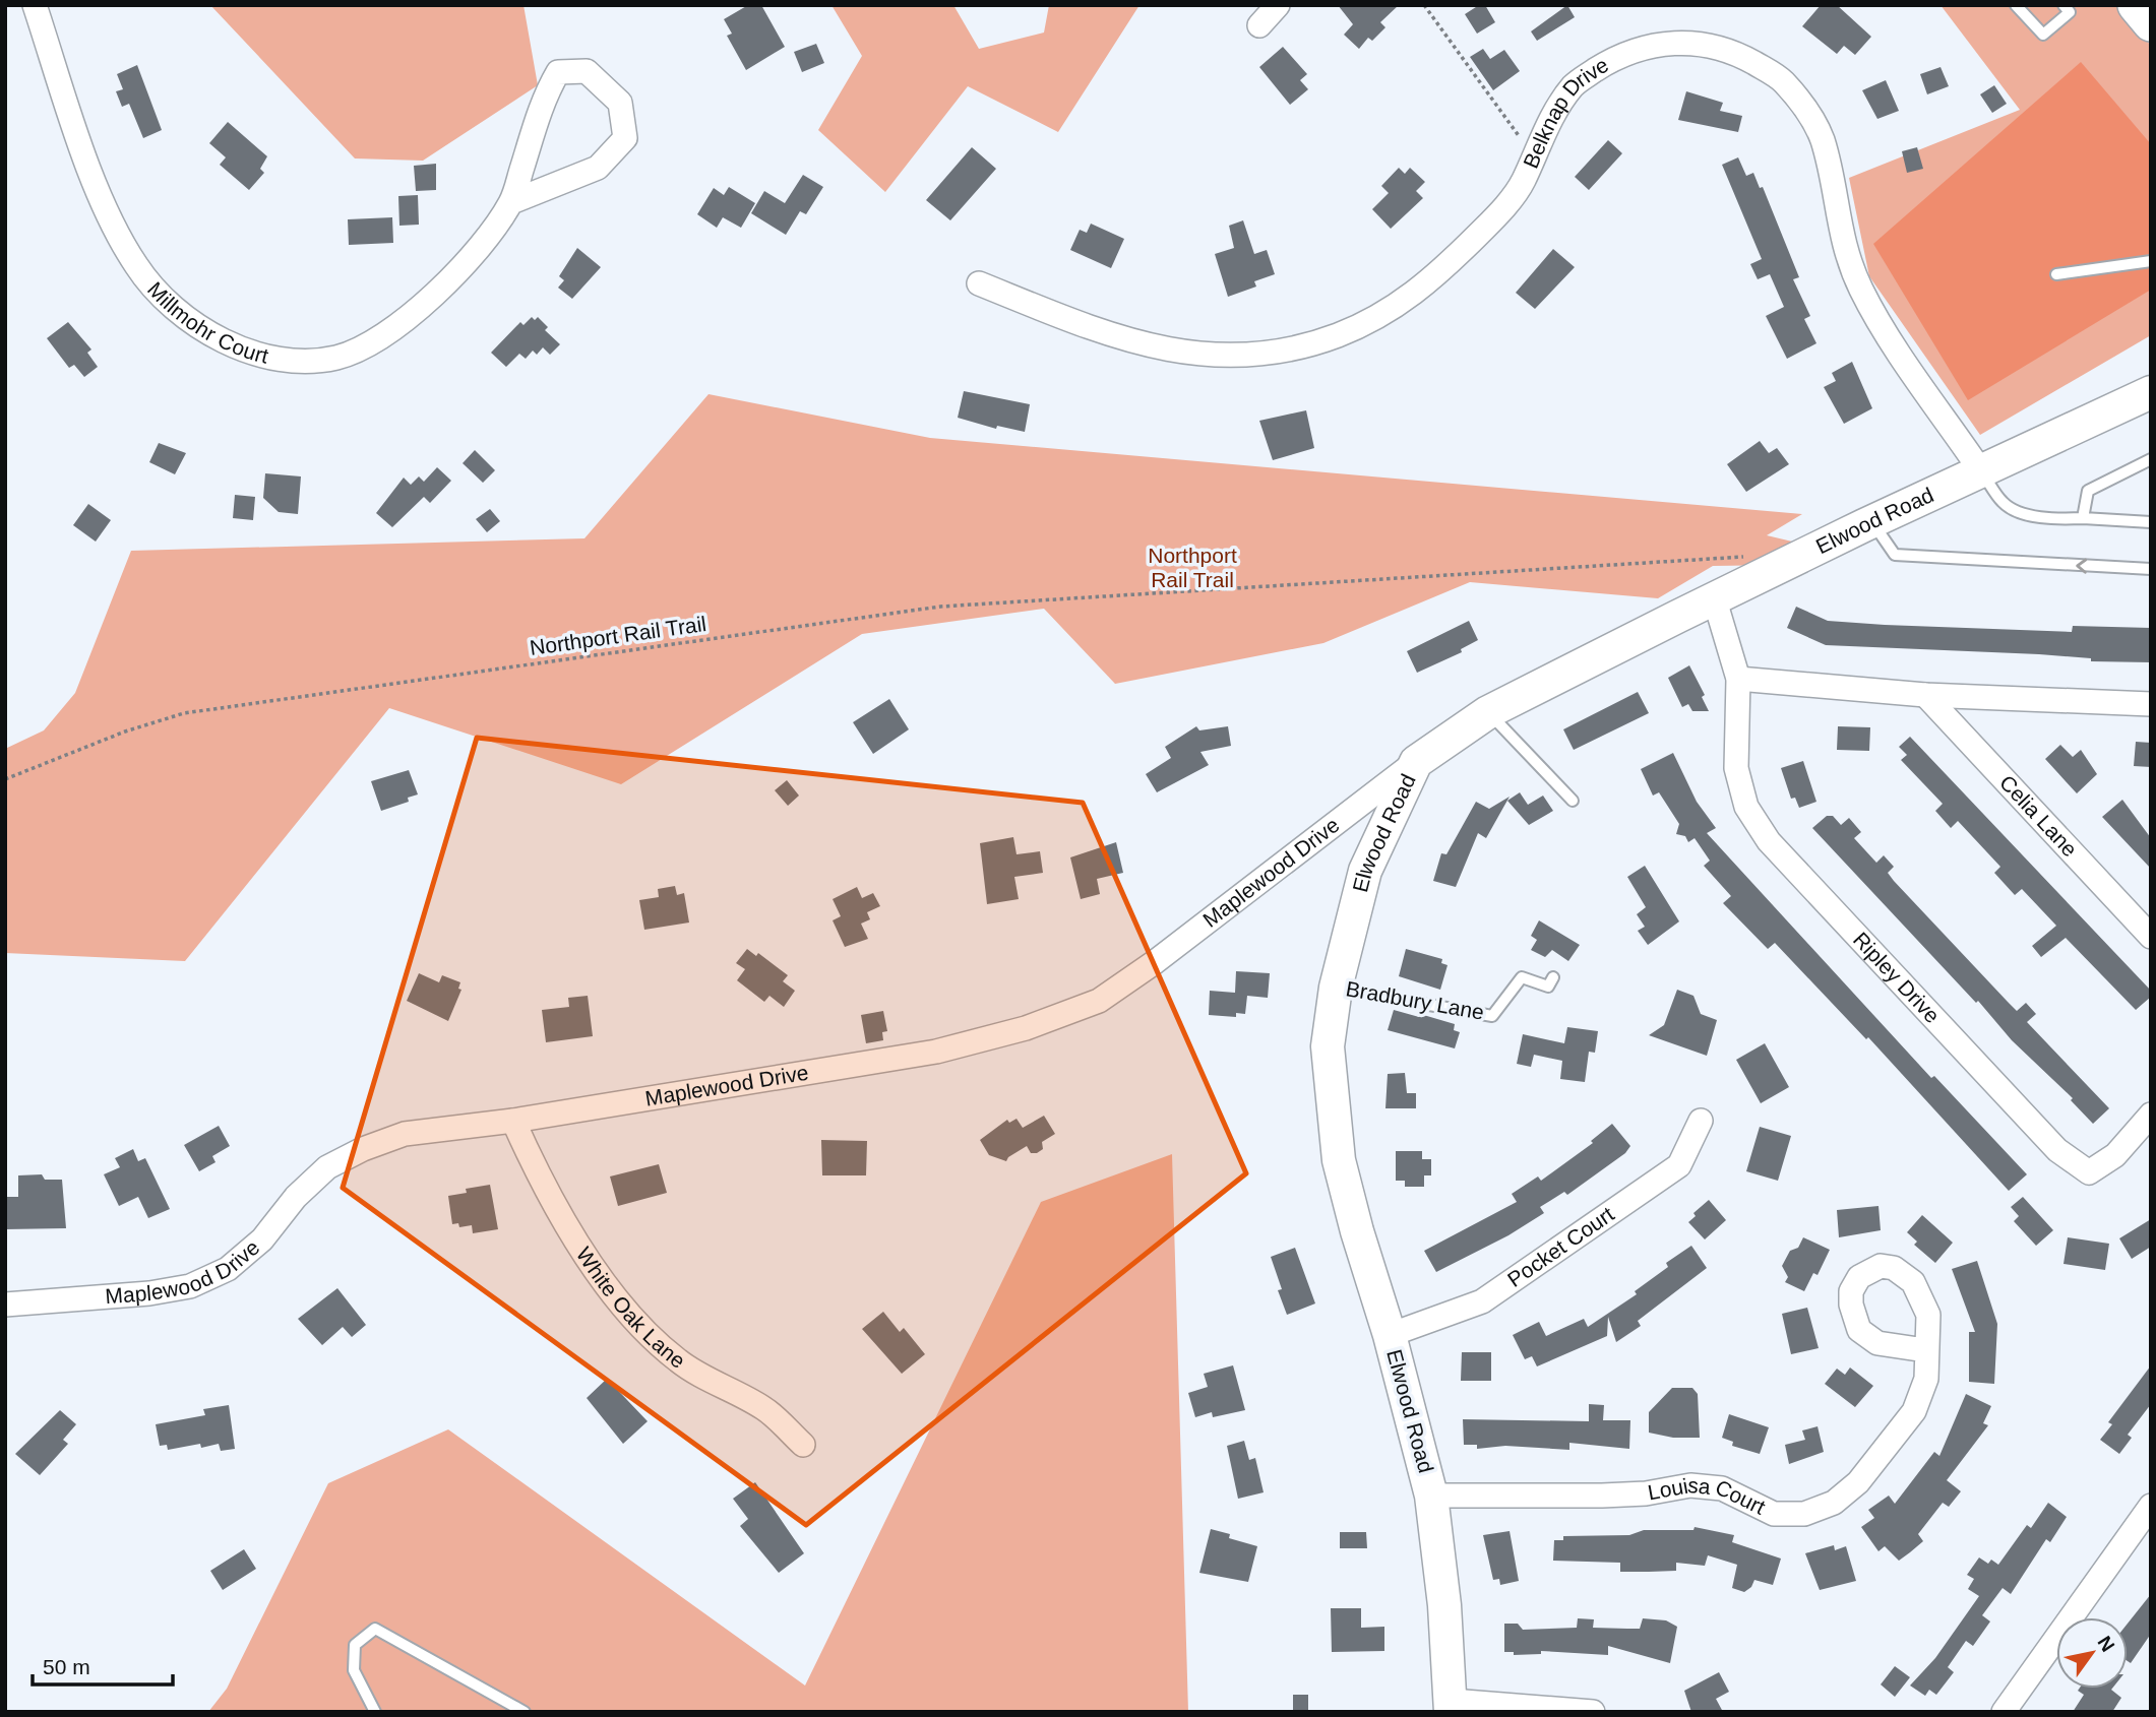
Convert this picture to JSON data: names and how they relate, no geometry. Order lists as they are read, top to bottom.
{
  "streets": {
    "main road": ["Elwood Road"],
    "street": [
      "Belknap Drive",
      "Millmohr Court",
      "Celia Lane",
      "Maplewood Drive",
      "Ripley Drive",
      "Pocket Court",
      "White Oak Lane",
      "Louisa Court"
    ],
    "lane": ["Bradbury Lane"],
    "path": ["Northport Rail Trail"]
  },
  "crossings": [
    ["Belknap Drive", "Elwood Road"],
    ["Elwood Road", "Maplewood Drive"],
    ["Elwood Road", "Ripley Drive"],
    ["Elwood Road", "Bradbury Lane"],
    ["Elwood Road", "Pocket Court"],
    ["Elwood Road", "Louisa Court"],
    ["Maplewood Drive", "White Oak Lane"]
  ],
  "parks": ["Northport Rail Trail"],
  "scale_bar": "50 m",
  "north": "top right"
}
